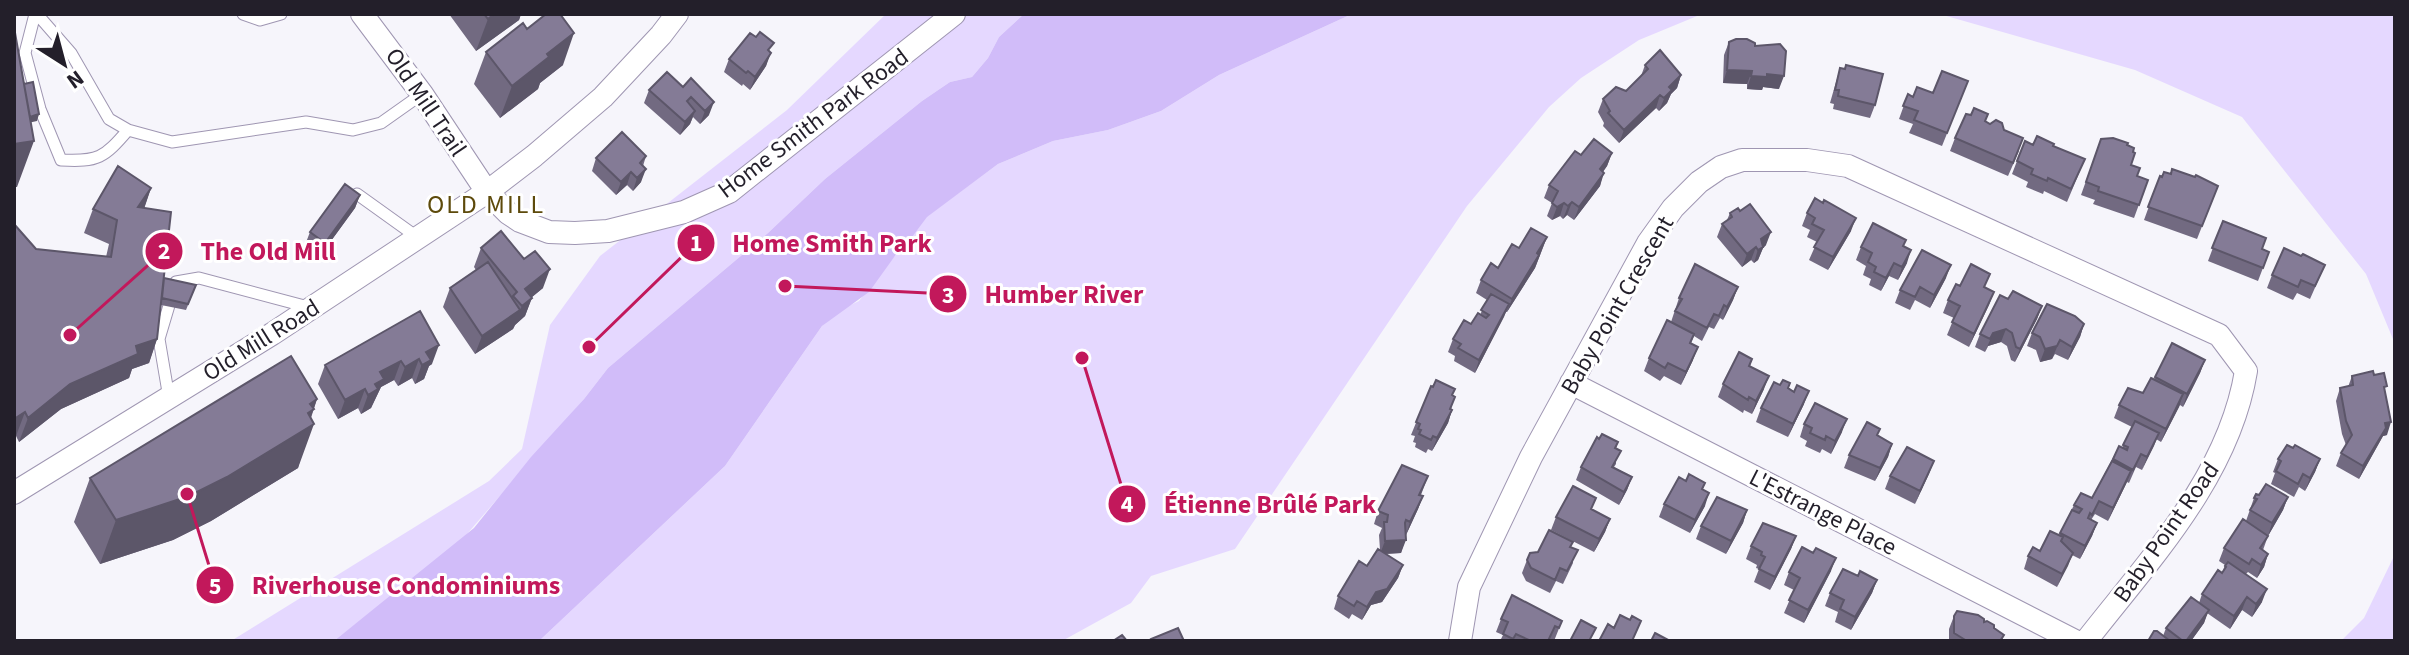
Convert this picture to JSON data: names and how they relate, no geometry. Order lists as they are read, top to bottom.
{
  "streets": {
    "street": [
      "Old Mill Trail",
      "Home Smith Park Road",
      "Baby Point Crescent",
      "Old Mill Road",
      "L'Estrange Place",
      "Baby Point Road"
    ]
  },
  "crossings": [
    ["Old Mill Trail", "Home Smith Park Road"],
    ["Old Mill Trail", "Old Mill Road"],
    ["Home Smith Park Road", "Old Mill Road"],
    ["Baby Point Crescent", "L'Estrange Place"],
    ["Baby Point Crescent", "Baby Point Road"]
  ],
  "districts": ["OLD MILL"],
  "places": [
    "Humber River",
    "The Old Mill",
    "Home Smith Park",
    "Étienne Brûlé Park",
    "Riverhouse Condominiums"
  ],
  "north": "bottom right"
}
